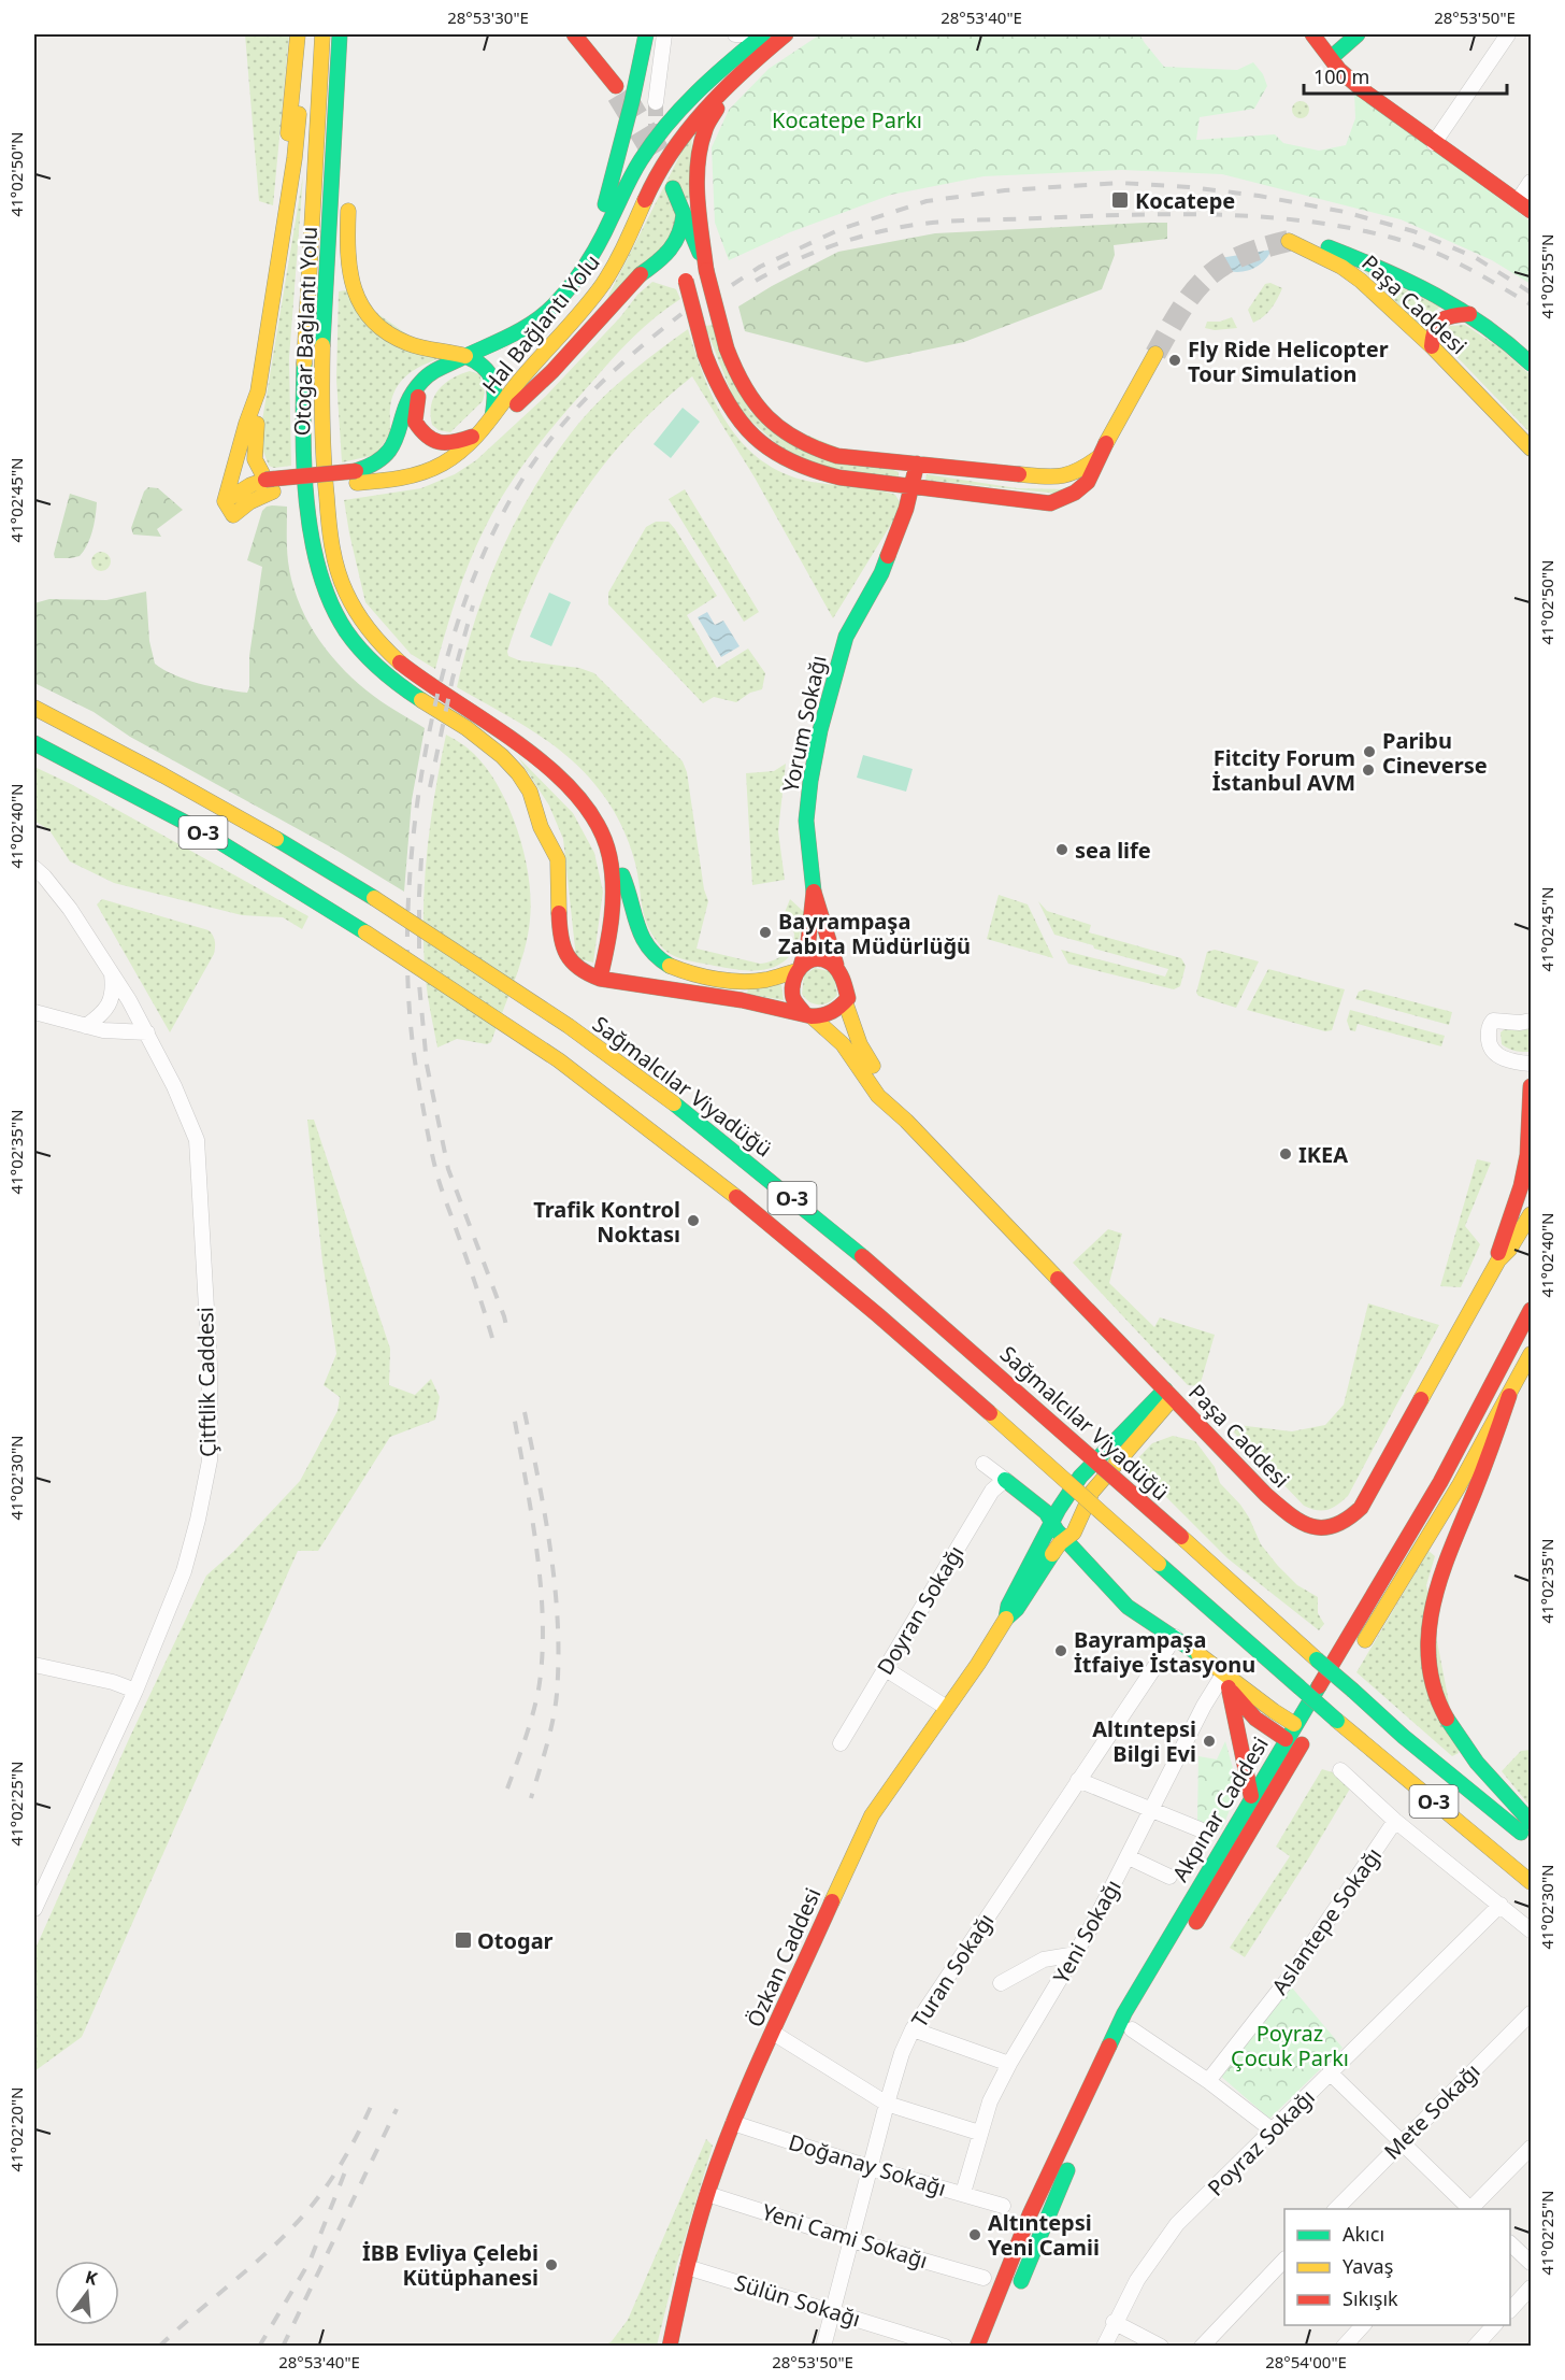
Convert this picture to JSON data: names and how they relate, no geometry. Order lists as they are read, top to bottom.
{
  "streets": {
    "main road": [
      "Paşa Caddesi",
      "Hal Bağlantı Yolu",
      "Otogar Bağlantı Yolu",
      "Yorum Sokağı",
      "O-3",
      "Sağmalcılar Viyadüğü",
      "Akpınar Caddesi",
      "Özkan Caddesi"
    ],
    "street": [
      "Çitftlik Caddesi",
      "Doyran Sokağı",
      "Aslantepe Sokağı",
      "Yeni Sokağı",
      "Turan Sokağı",
      "Mete Sokağı",
      "Poyraz Sokağı",
      "Doğanay Sokağı",
      "Yeni Cami Sokağı",
      "Sülün Sokağı"
    ]
  },
  "crossings": [
    ["Paşa Caddesi", "Yorum Sokağı"],
    ["Yeni Sokağı", "Doğanay Sokağı"],
    ["Özkan Caddesi", "Doğanay Sokağı"],
    ["Özkan Caddesi", "Yeni Cami Sokağı"],
    ["Özkan Caddesi", "Sülün Sokağı"],
    ["Turan Sokağı", "Doğanay Sokağı"],
    ["Turan Sokağı", "Yeni Cami Sokağı"],
    ["Turan Sokağı", "Sülün Sokağı"]
  ],
  "parks": ["Kocatepe Parkı", "Poyraz Çocuk Parkı"],
  "places": {
    "transit": ["Kocatepe", "Otogar"],
    "other": [
      "Fly Ride Helicopter Tour Simulation",
      "Paribu Cineverse",
      "Fitcity Forum İstanbul AVM",
      "sea life",
      "Bayrampaşa Zabıta Müdürlüğü",
      "IKEA",
      "Trafik Kontrol Noktası",
      "Bayrampaşa İtfaiye İstasyonu",
      "Altıntepsi Bilgi Evi",
      "Altıntepsi Yeni Camii",
      "İBB Evliya Çelebi Kütüphanesi"
    ]
  },
  "legend": ["Akıcı", "Yavaş", "Sıkışık"],
  "scale_bar": "100 m",
  "north": "top",
  "coordinates": [
    "28°53'30\"E",
    "28°53'40\"E",
    "28°53'50\"E",
    "41°02'50\"N",
    "41°02'55\"N",
    "41°02'45\"N",
    "41°02'40\"N",
    "41°02'35\"N",
    "41°02'30\"N",
    "41°02'25\"N",
    "41°02'20\"N",
    "28°54'00\"E"
  ]
}
